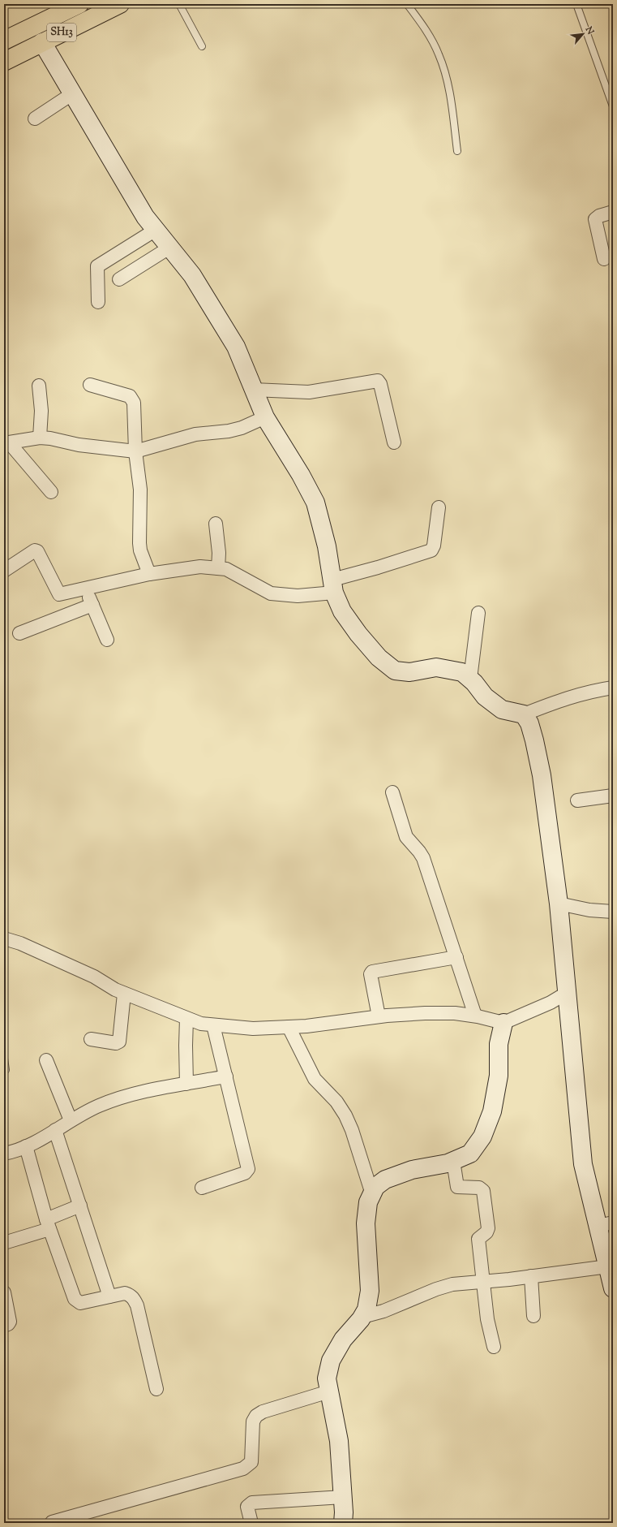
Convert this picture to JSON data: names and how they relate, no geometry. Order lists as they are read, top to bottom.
{
  "streets": {
    "main road": ["SH13"]
  },
  "north": "top right"
}
